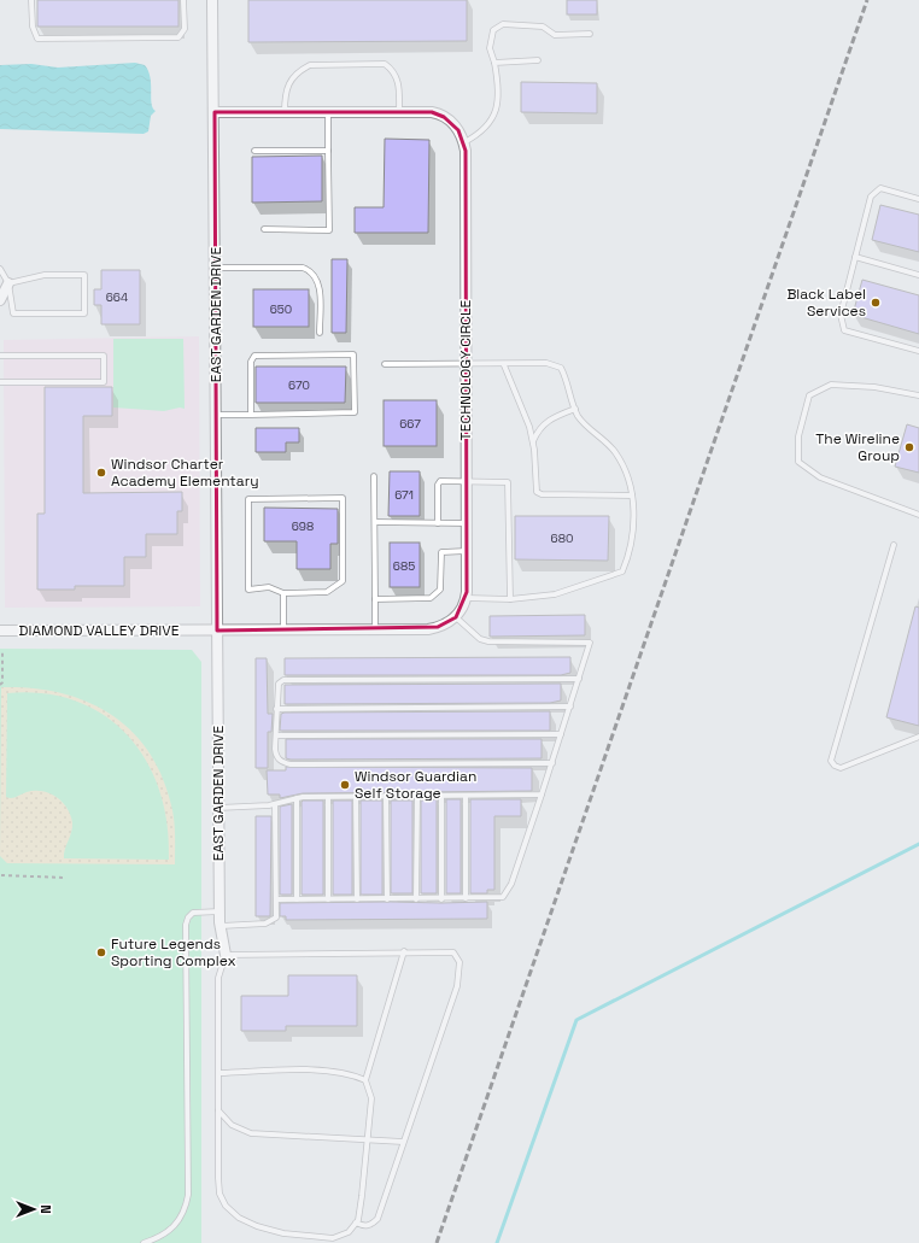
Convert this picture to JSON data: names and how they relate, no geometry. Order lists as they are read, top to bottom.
{
  "streets": {
    "street": ["EAST GARDEN DRIVE", "TECHNOLOGY CIRCLE", "DIAMOND VALLEY DRIVE"]
  },
  "crossings": [
    ["EAST GARDEN DRIVE", "DIAMOND VALLEY DRIVE"]
  ],
  "places": [
    "Black Label Services",
    "The Wireline Group",
    "Windsor Charter Academy Elementary",
    "Windsor Guardian Self Storage",
    "Future Legends Sporting Complex"
  ],
  "house_numbers": [
    "664",
    "650",
    "670",
    "667",
    "671",
    "698",
    "680",
    "685"
  ],
  "north": "right"
}
